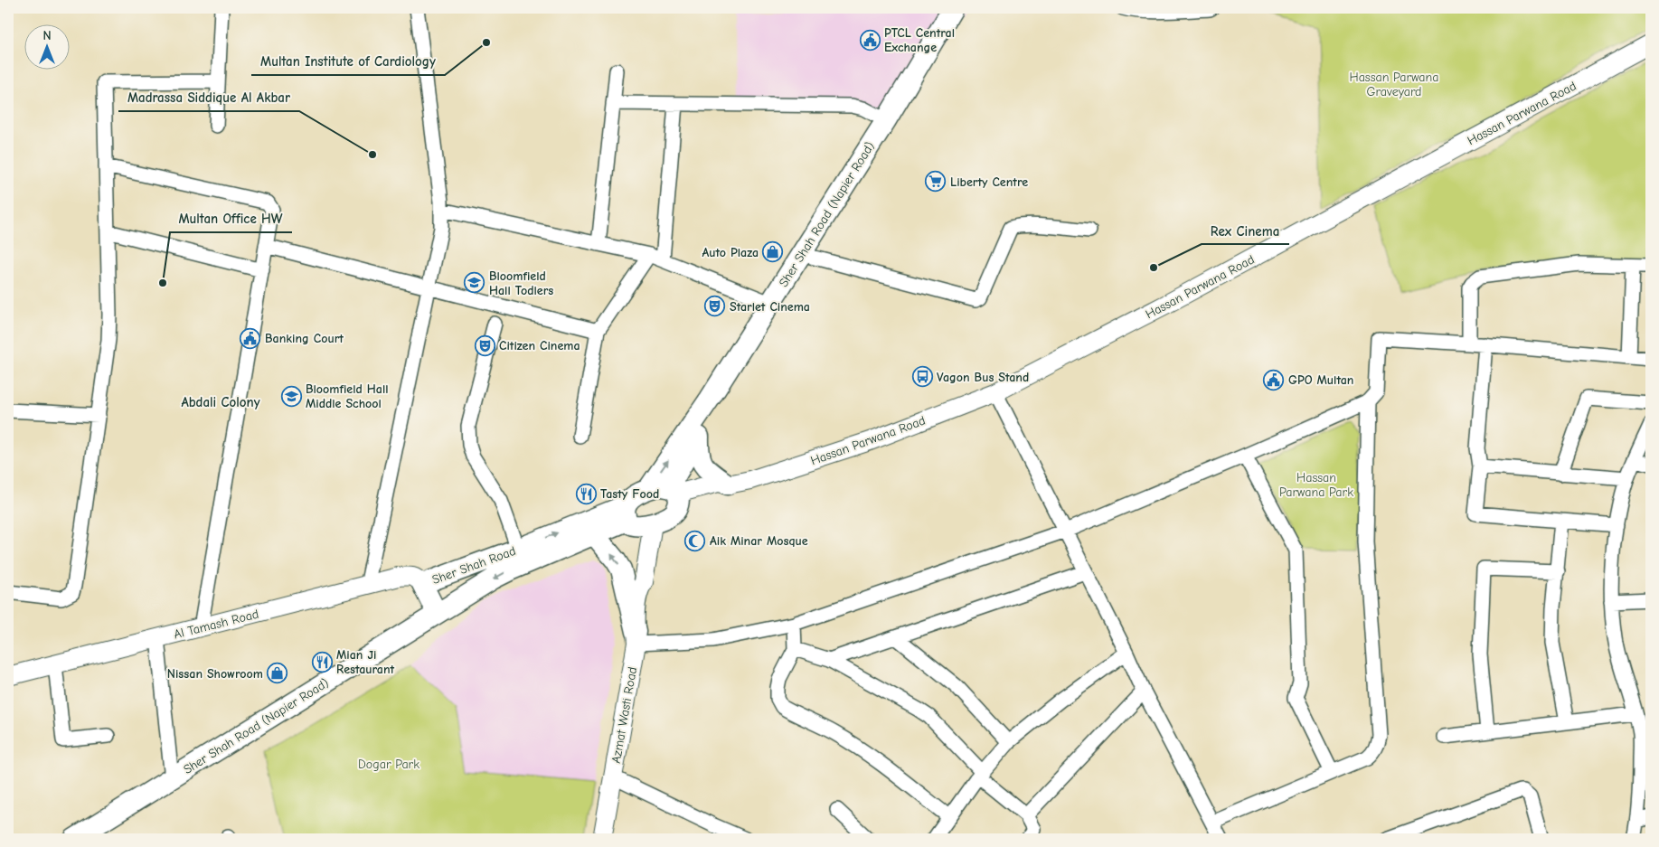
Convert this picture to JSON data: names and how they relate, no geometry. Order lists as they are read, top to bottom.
{
  "streets": {
    "main road": [
      "Hassan Parwana Road",
      "Sher Shah Road (Napier Road)",
      "Sher Shah Road",
      "Al Tamash Road",
      "Azmat Wasti Road"
    ]
  },
  "crossings": [
    ["Sher Shah Road (Napier Road)", "Sher Shah Road"],
    ["Sher Shah Road", "Al Tamash Road"],
    ["Sher Shah Road", "Azmat Wasti Road"]
  ],
  "districts": ["Abdali Colony"],
  "parks": ["Hassan Parwana Graveyard", "Hassan Parwana Park", "Dogar Park"],
  "places": {
    "public building": ["PTCL Central Exchange", "Banking Court", "GPO Multan"],
    "other": [
      "Multan Institute of Cardiology",
      "Madrassa Siddique Al Akbar",
      "Rex Cinema",
      "Multan Office HW"
    ],
    "supermarket": ["Liberty Centre"],
    "shop": ["Auto Plaza", "Nissan Showroom"],
    "school or university": ["Bloomfield Hall Todlers", "Bloomfield Hall Middle School"],
    "theatre": ["Starlet Cinema", "Citizen Cinema"],
    "bus stop": ["Vagon Bus Stand"],
    "restaurant": ["Tasty Food", "Mian Ji Restaurant"],
    "mosque": ["Aik Minar Mosque"]
  },
  "north": "top"
}
